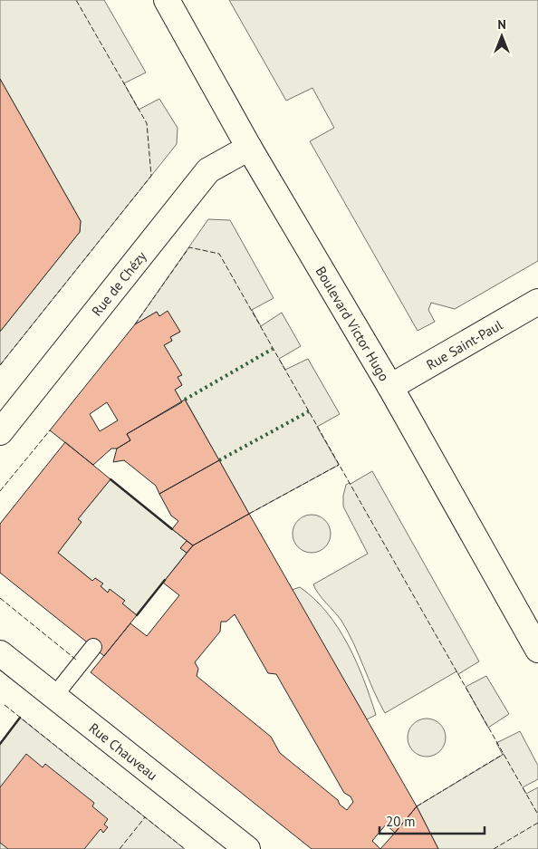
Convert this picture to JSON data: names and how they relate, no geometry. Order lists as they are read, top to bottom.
{
  "streets": {
    "street": [
      "Rue de Chézy",
      "Boulevard Victor Hugo",
      "Rue Saint-Paul",
      "Rue Chauveau"
    ]
  },
  "crossings": [
    ["Rue de Chézy", "Boulevard Victor Hugo"],
    ["Boulevard Victor Hugo", "Rue Saint-Paul"]
  ],
  "scale_bar": "20 m",
  "north": "top"
}
